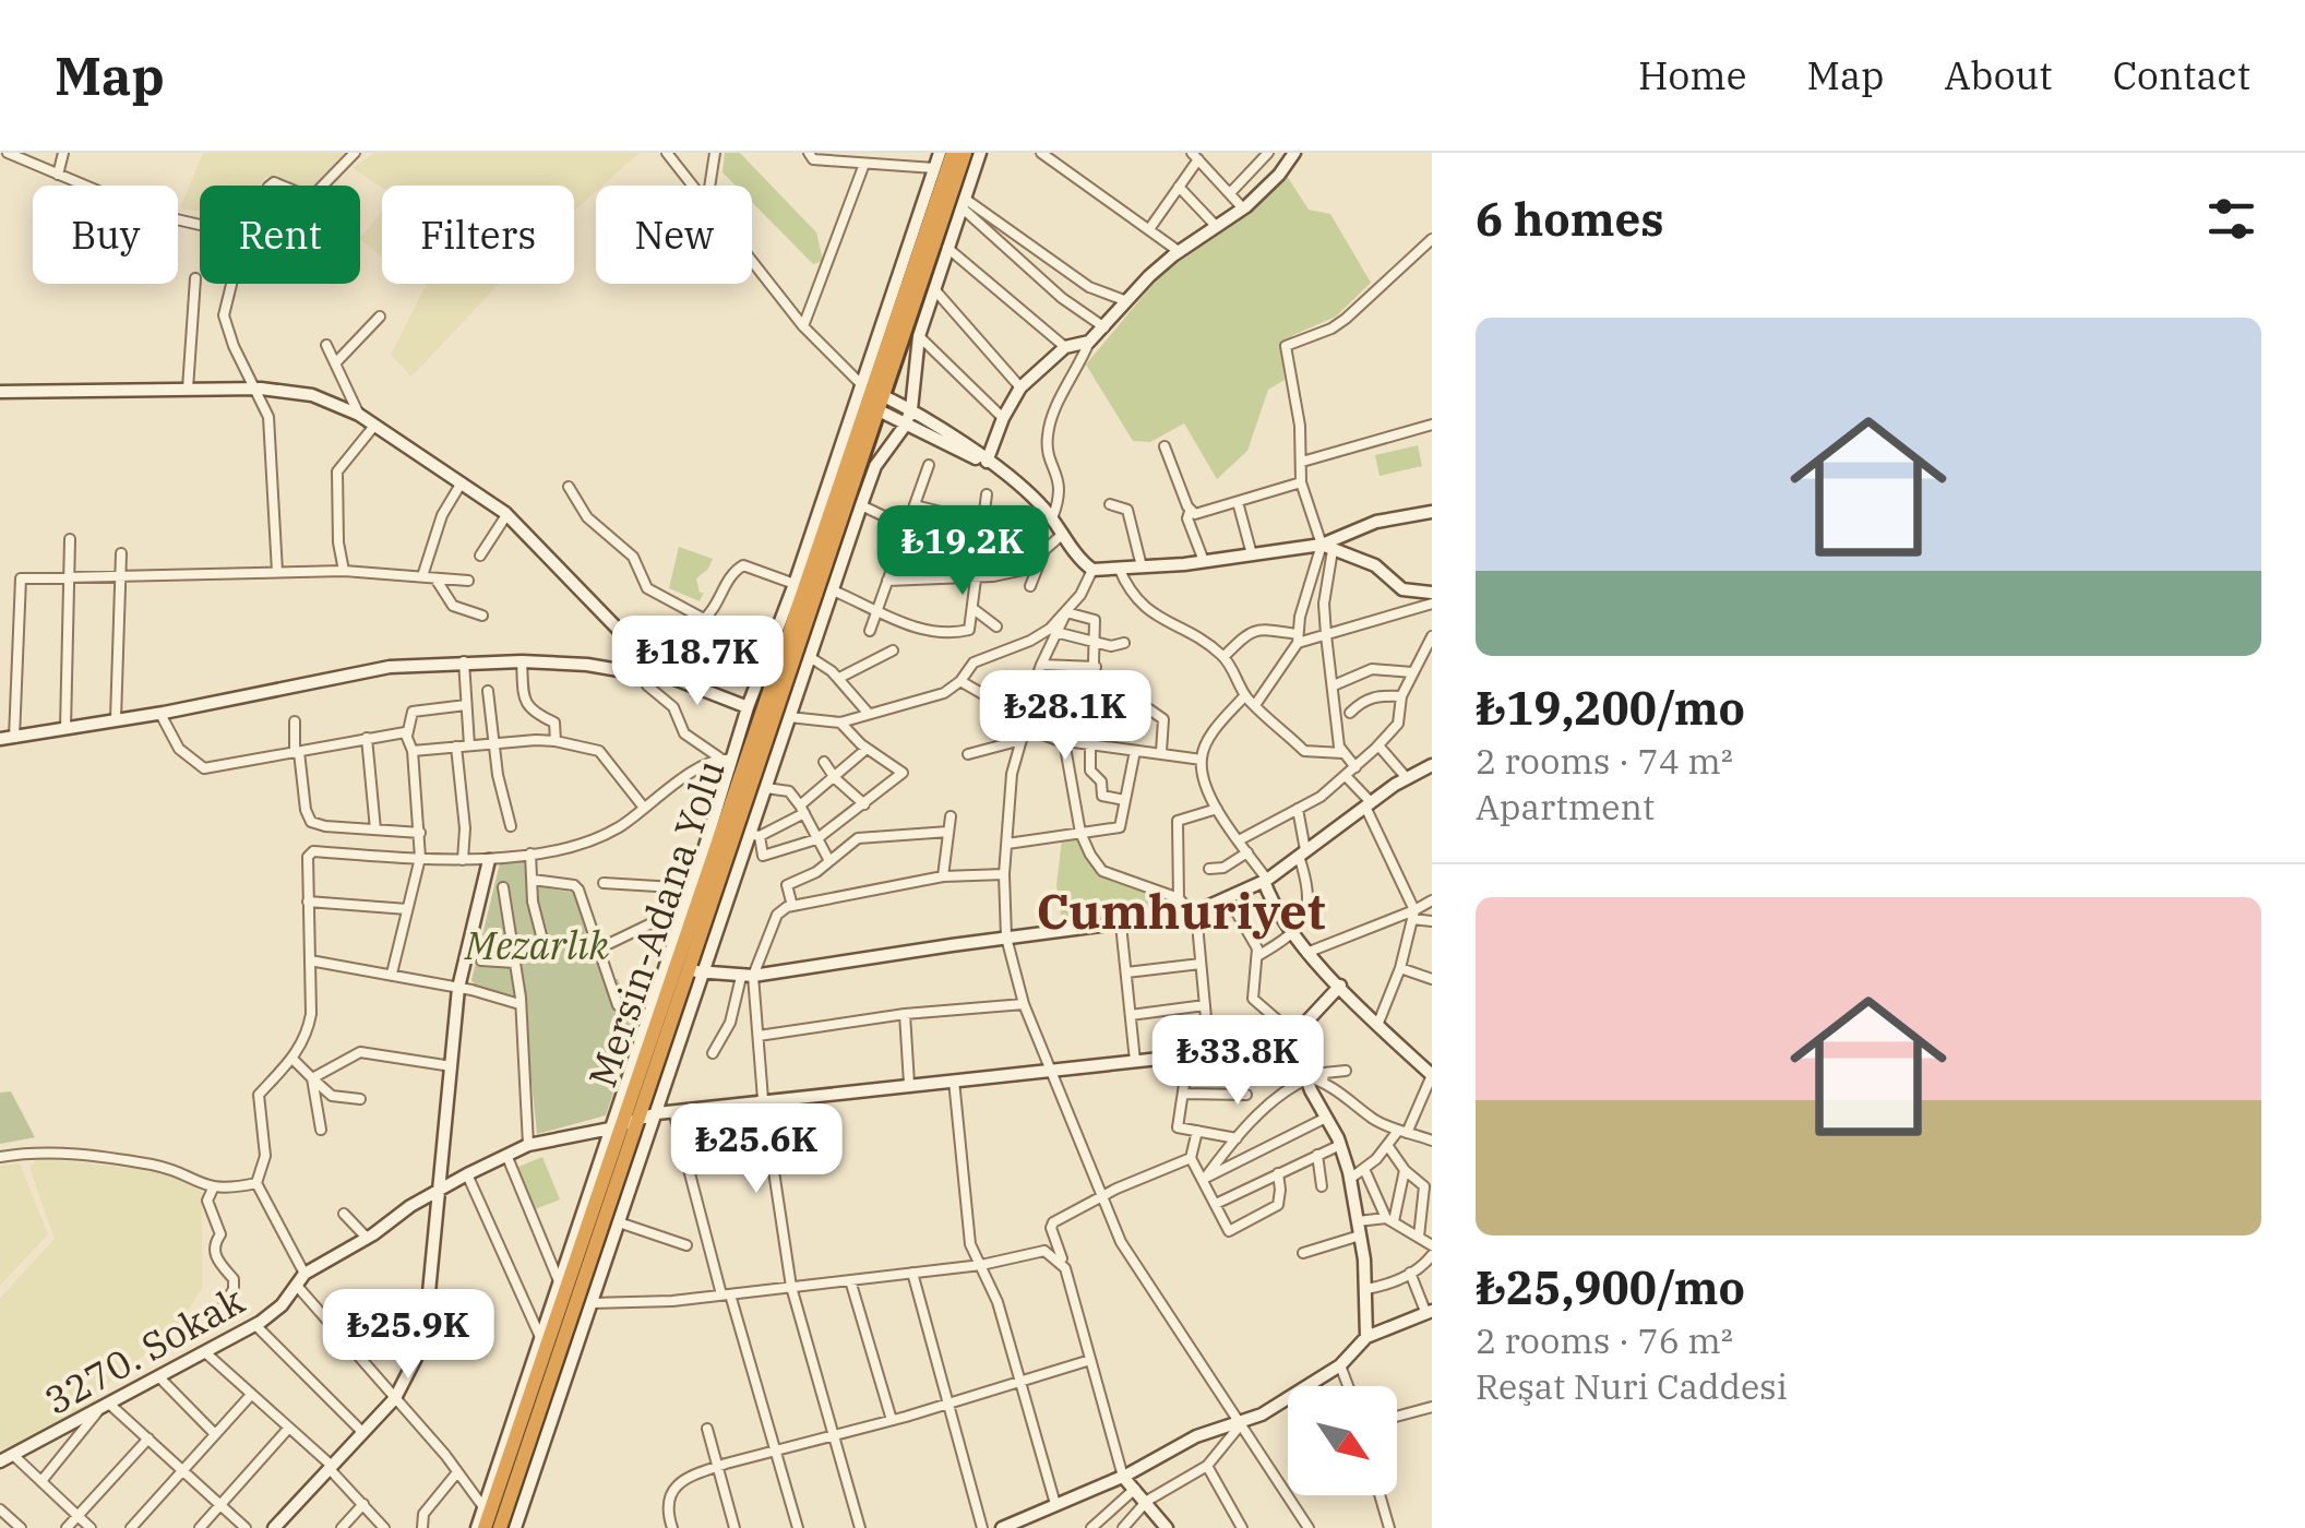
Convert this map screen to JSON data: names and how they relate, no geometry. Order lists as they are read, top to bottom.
{
  "streets": {
    "highway": ["Mersin-Adana Yolu"],
    "street": ["3270. Sokak"]
  },
  "crossings": [
    ["Mersin-Adana Yolu", "3270. Sokak"]
  ],
  "districts": ["Cumhuriyet"],
  "parks": ["Mezarlık"],
  "north": "bottom right",
  "page": {
    "header": "Map",
    "nav": [
      "Home",
      "Map",
      "About",
      "Contact"
    ],
    "heading": "6 homes",
    "chip": [
      "Buy",
      "Rent",
      "Filters",
      "New"
    ],
    "list": [
      {
        "name": "₺19,200/mo",
        "note": "2 rooms · 74 m² · Apartment"
      },
      {
        "name": "₺25,900/mo",
        "note": "2 rooms · 76 m² · Reşat Nuri Caddesi"
      }
    ],
    "price": [
      "₺19.2K",
      "₺18.7K",
      "₺28.1K",
      "₺33.8K",
      "₺25.6K",
      "₺25.9K"
    ]
  }
}
